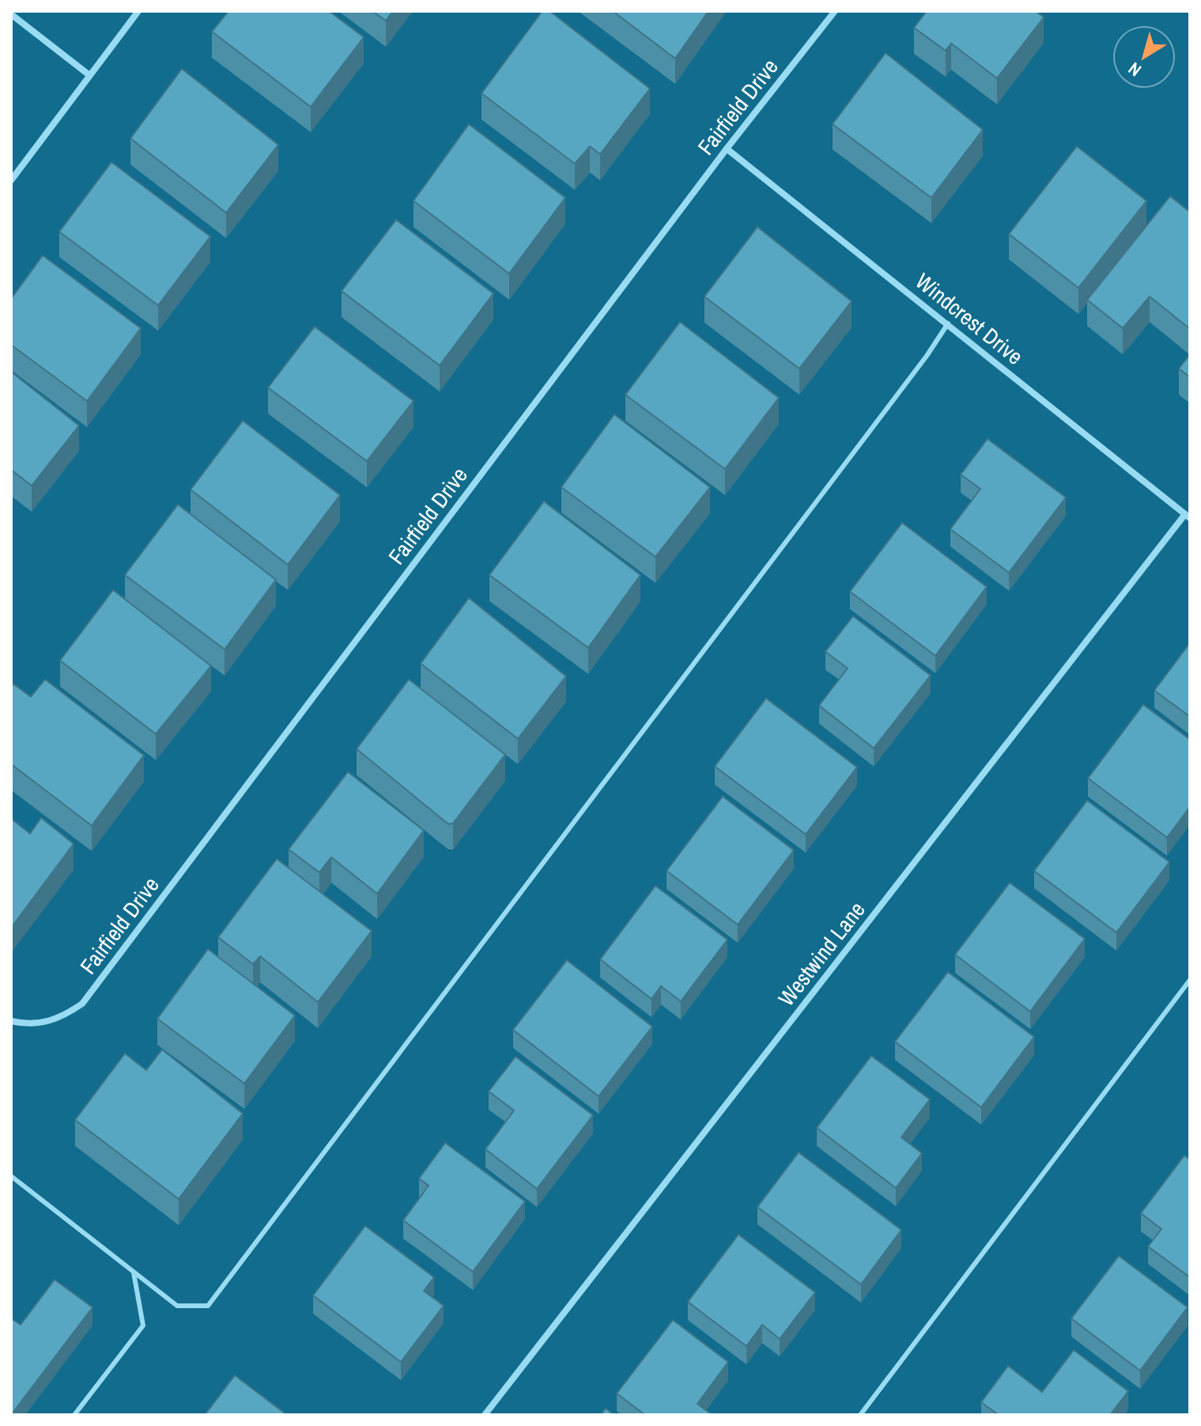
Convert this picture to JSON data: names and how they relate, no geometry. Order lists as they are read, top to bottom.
{
  "streets": {
    "street": ["Fairfield Drive", "Windcrest Drive", "Westwind Lane"]
  },
  "crossings": [
    ["Fairfield Drive", "Windcrest Drive"],
    ["Windcrest Drive", "Westwind Lane"]
  ],
  "north": "bottom left"
}
